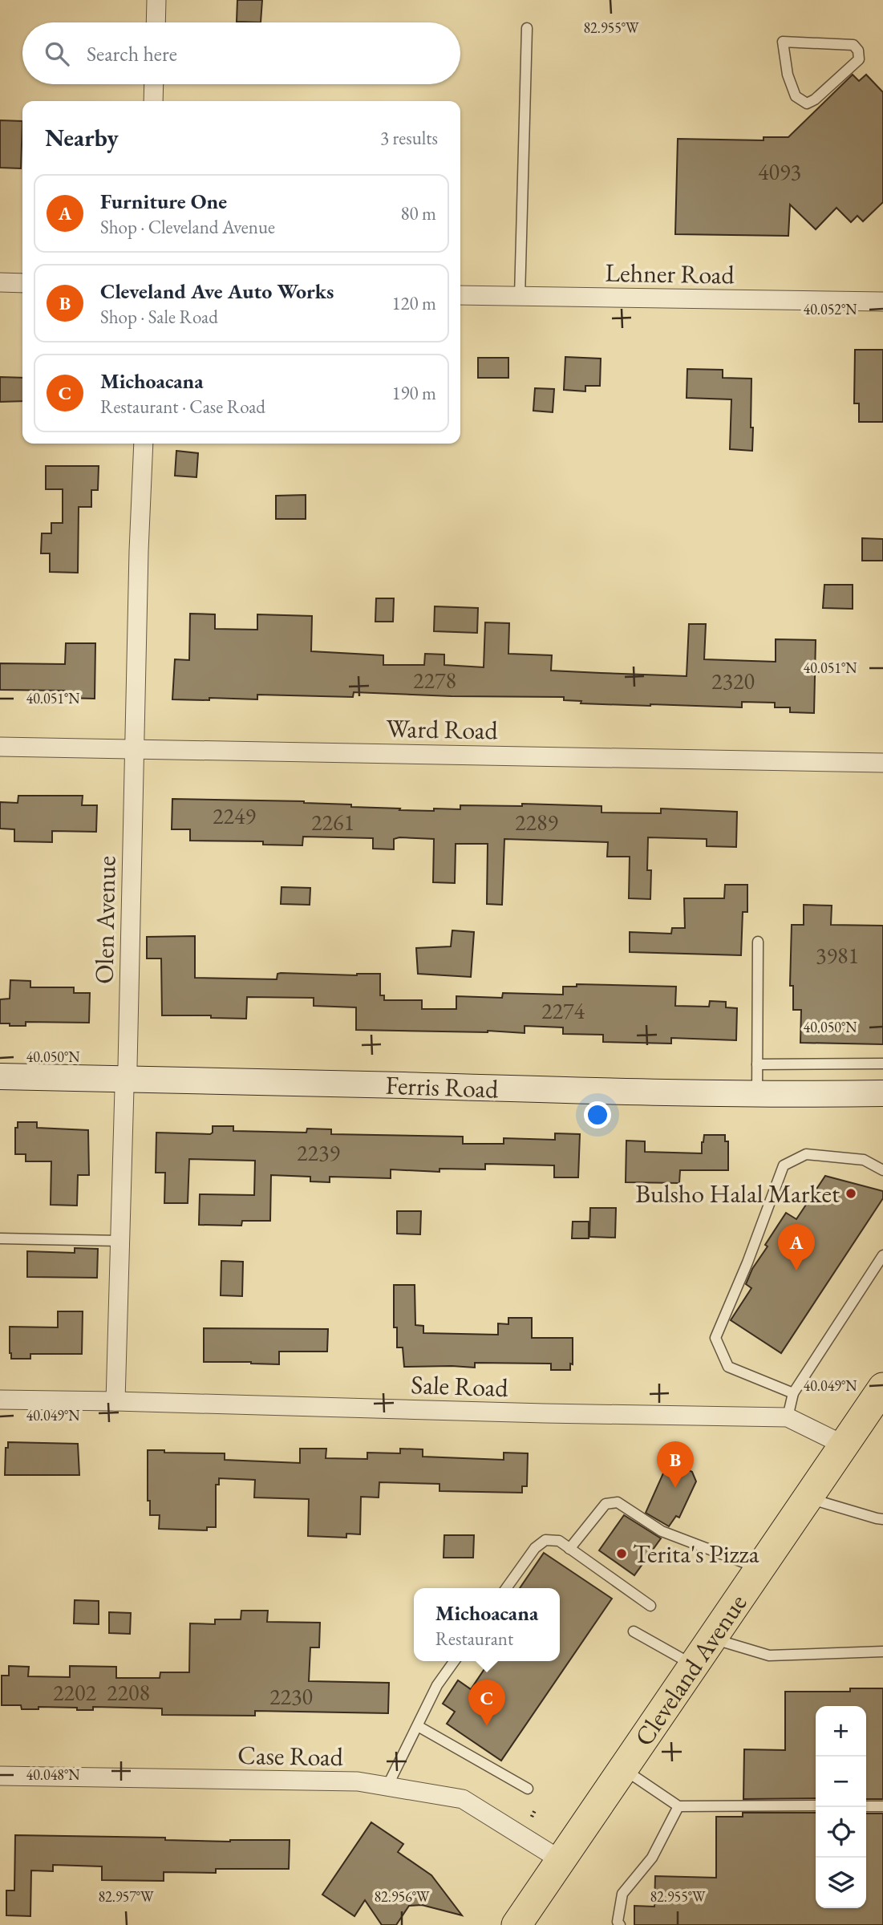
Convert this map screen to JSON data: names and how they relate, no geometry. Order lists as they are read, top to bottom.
{
  "streets": {
    "main road": ["Ferris Road", "Cleveland Avenue"],
    "street": [
      "Lehner Road",
      "Ward Road",
      "Olen Avenue",
      "Sale Road",
      "Case Road"
    ]
  },
  "crossings": [
    ["Ward Road", "Olen Avenue"],
    ["Olen Avenue", "Ferris Road"],
    ["Olen Avenue", "Sale Road"],
    ["Sale Road", "Cleveland Avenue"],
    ["Cleveland Avenue", "Case Road"]
  ],
  "places": ["Bulsho Halal Market", "Terita's Pizza"],
  "house_numbers": [
    "4093",
    "2278",
    "2320",
    "2249",
    "2261",
    "2289",
    "3981",
    "2274",
    "2239",
    "2202",
    "2208",
    "2230"
  ],
  "page": {
    "search": "Search here",
    "heading": ["Nearby", "3 results"],
    "list": [
      {
        "mark": "A",
        "name": "Furniture One",
        "note": "Shop · Cleveland Avenue",
        "value": "80 m"
      },
      {
        "mark": "B",
        "name": "Cleveland Ave Auto Works",
        "note": "Shop · Sale Road",
        "value": "120 m"
      },
      {
        "mark": "C",
        "name": "Michoacana",
        "note": "Restaurant · Case Road",
        "value": "190 m"
      }
    ],
    "pins": ["A", "B", "C"],
    "popup": ["Michoacana", "Restaurant"],
    "map_buttons": ["+", "−"]
  },
  "coordinates": [
    "82.955°W",
    "40.052°N",
    "40.051°N",
    "40.050°N",
    "40.049°N",
    "40.048°N",
    "82.957°W",
    "82.956°W"
  ]
}
